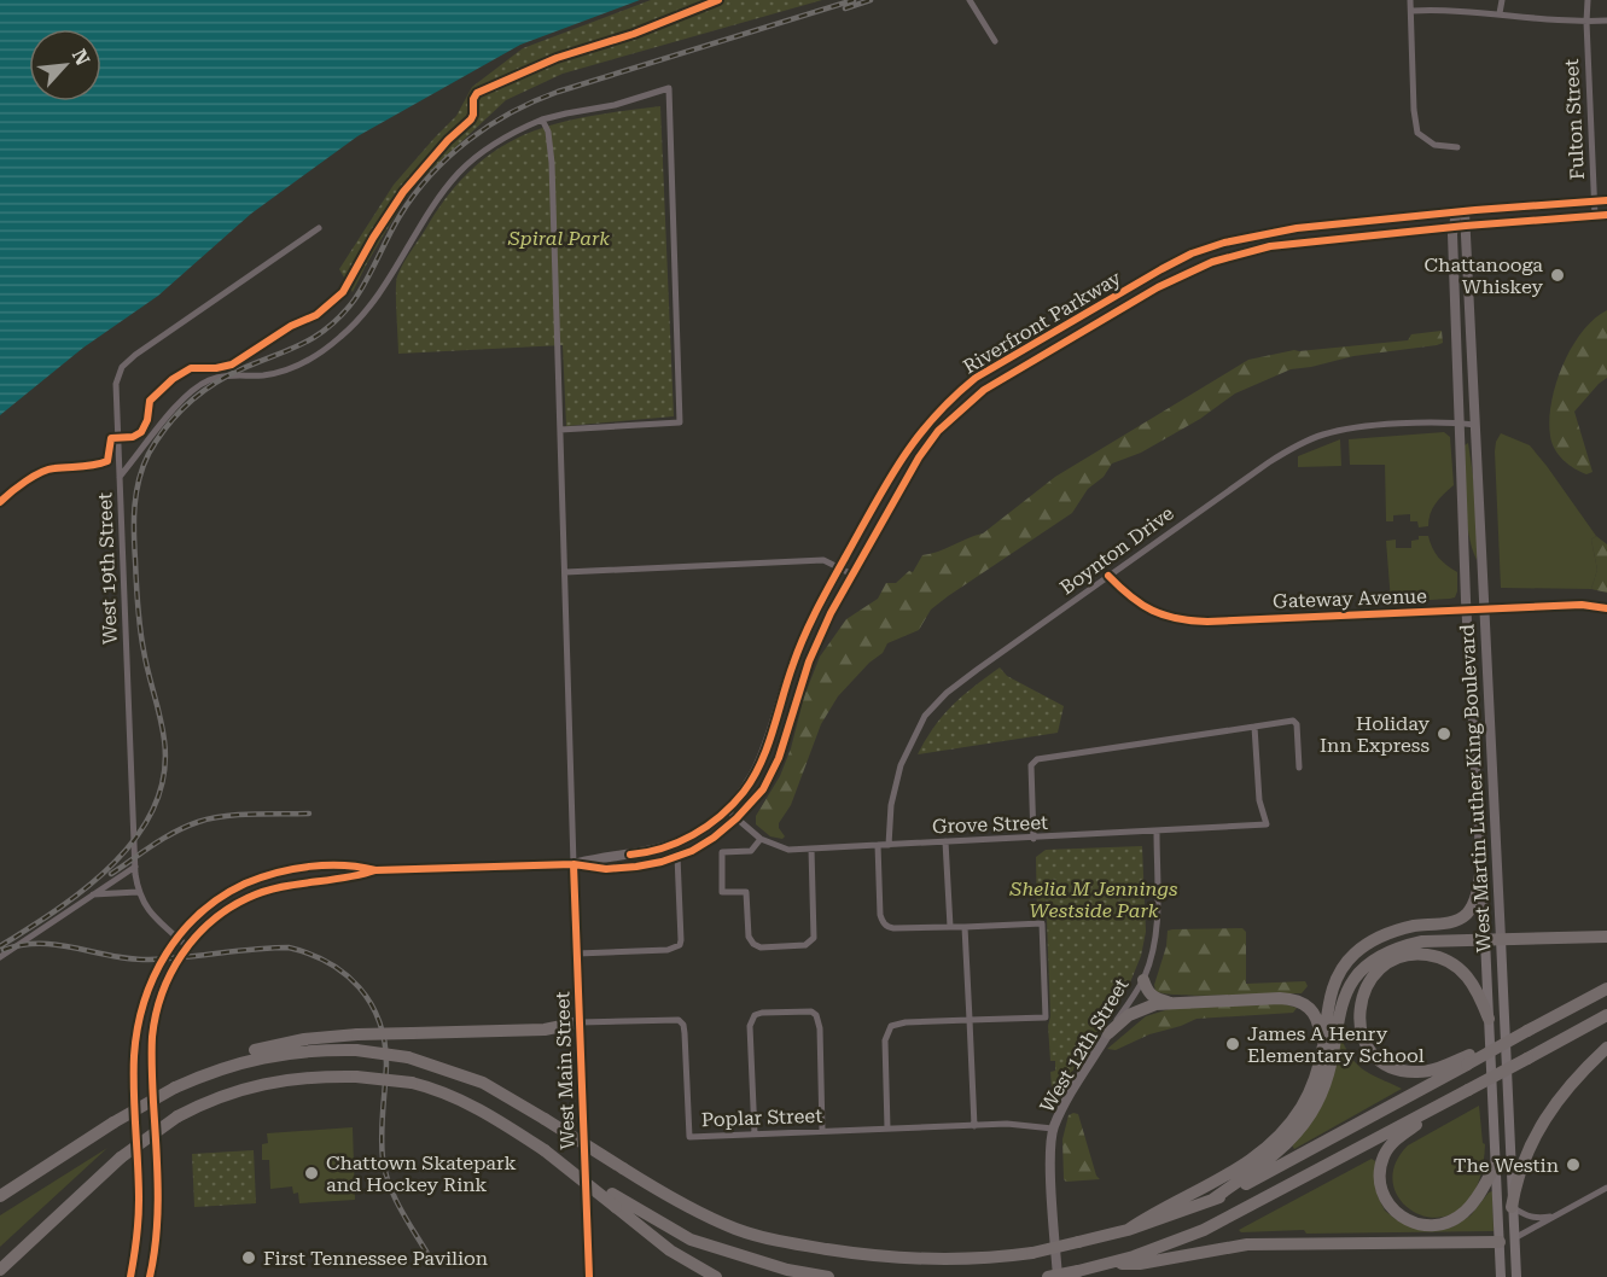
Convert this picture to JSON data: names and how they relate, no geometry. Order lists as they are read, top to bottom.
{
  "streets": {
    "main road": [
      "Riverfront Parkway",
      "West Martin Luther King Boulevard",
      "West 12th Street",
      "West Main Street"
    ],
    "street": [
      "Fulton Street",
      "Boynton Drive",
      "West 19th Street",
      "Gateway Avenue",
      "Grove Street",
      "Poplar Street"
    ]
  },
  "crossings": [
    ["Fulton Street", "Riverfront Parkway"],
    ["Riverfront Parkway", "West 19th Street"],
    ["Riverfront Parkway", "West Martin Luther King Boulevard"],
    ["Riverfront Parkway", "Grove Street"],
    ["Riverfront Parkway", "West Main Street"],
    ["Boynton Drive", "Gateway Avenue"],
    ["Boynton Drive", "West Martin Luther King Boulevard"],
    ["Boynton Drive", "Grove Street"],
    ["Gateway Avenue", "West Martin Luther King Boulevard"],
    ["Grove Street", "West 12th Street"],
    ["West 12th Street", "Poplar Street"],
    ["West Main Street", "Poplar Street"]
  ],
  "parks": ["Spiral Park", "Shelia M Jennings Westside Park"],
  "places": [
    "Chattanooga Whiskey",
    "Holiday Inn Express",
    "James A Henry Elementary School",
    "The Westin",
    "Chattown Skatepark and Hockey Rink",
    "First Tennessee Pavilion"
  ],
  "north": "top right"
}
